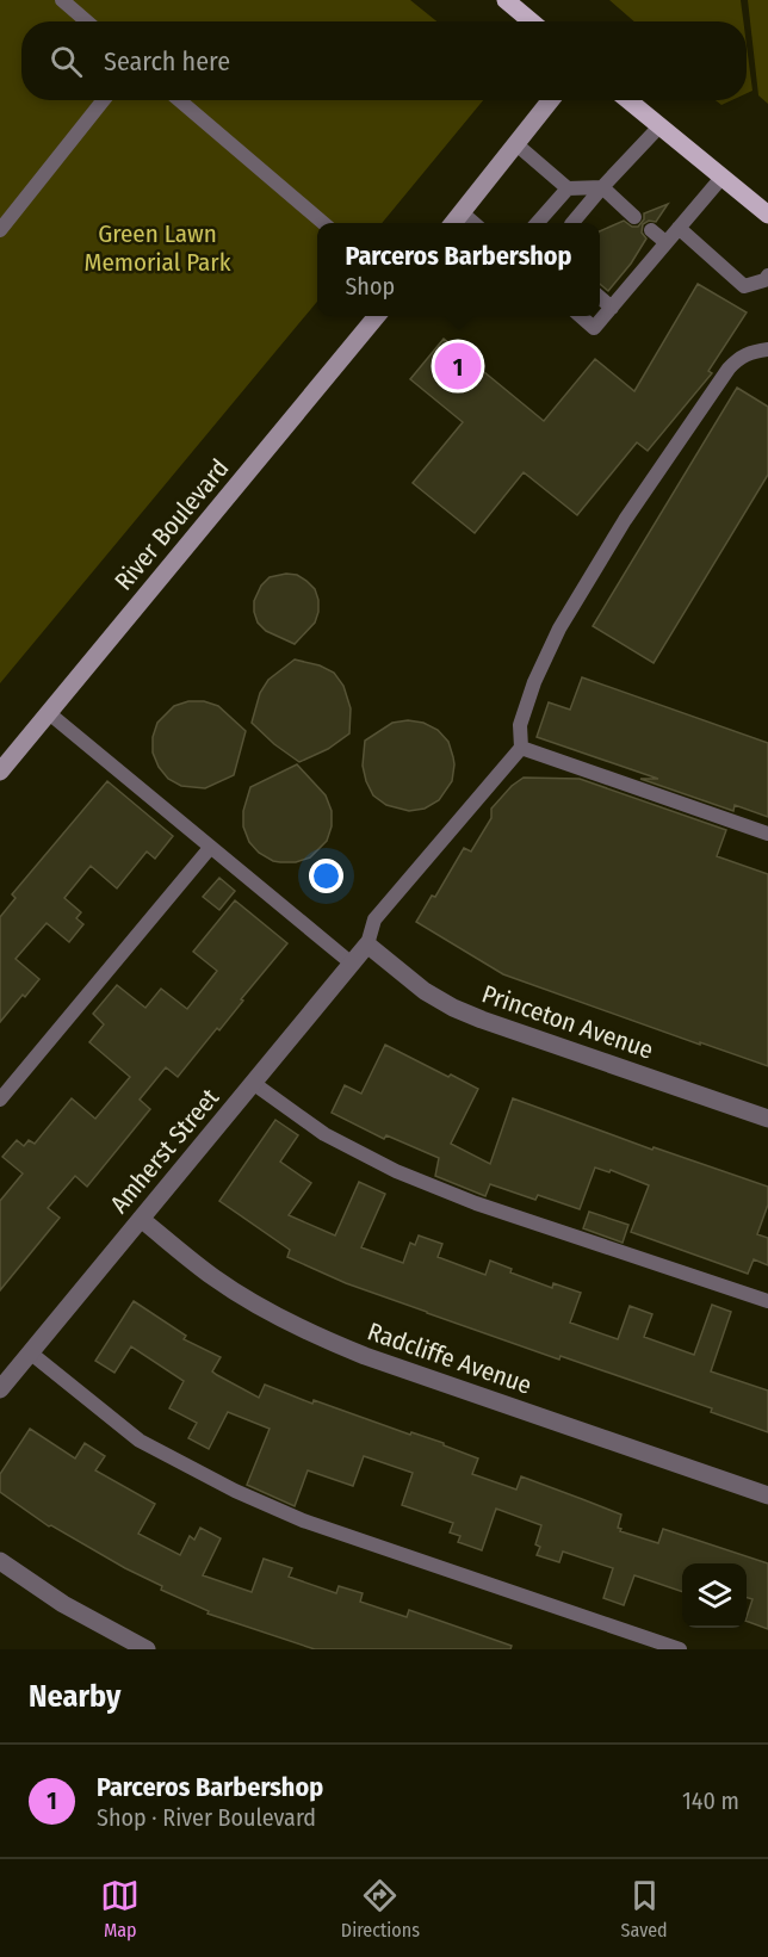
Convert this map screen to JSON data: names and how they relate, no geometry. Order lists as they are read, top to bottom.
{
  "streets": {
    "main road": ["River Boulevard"],
    "street": ["Princeton Avenue", "Amherst Street", "Radcliffe Avenue"]
  },
  "crossings": [
    ["Princeton Avenue", "Amherst Street"],
    ["Amherst Street", "Radcliffe Avenue"]
  ],
  "parks": ["Green Lawn Memorial Park"],
  "page": {
    "search": "Search here",
    "popup": ["Parceros Barbershop", "Shop"],
    "pins": "1",
    "heading": "Nearby",
    "list": [
      {
        "mark": "1",
        "name": "Parceros Barbershop",
        "note": "Shop · River Boulevard",
        "value": "140 m"
      }
    ],
    "nav": ["Map", "Directions", "Saved"]
  }
}
